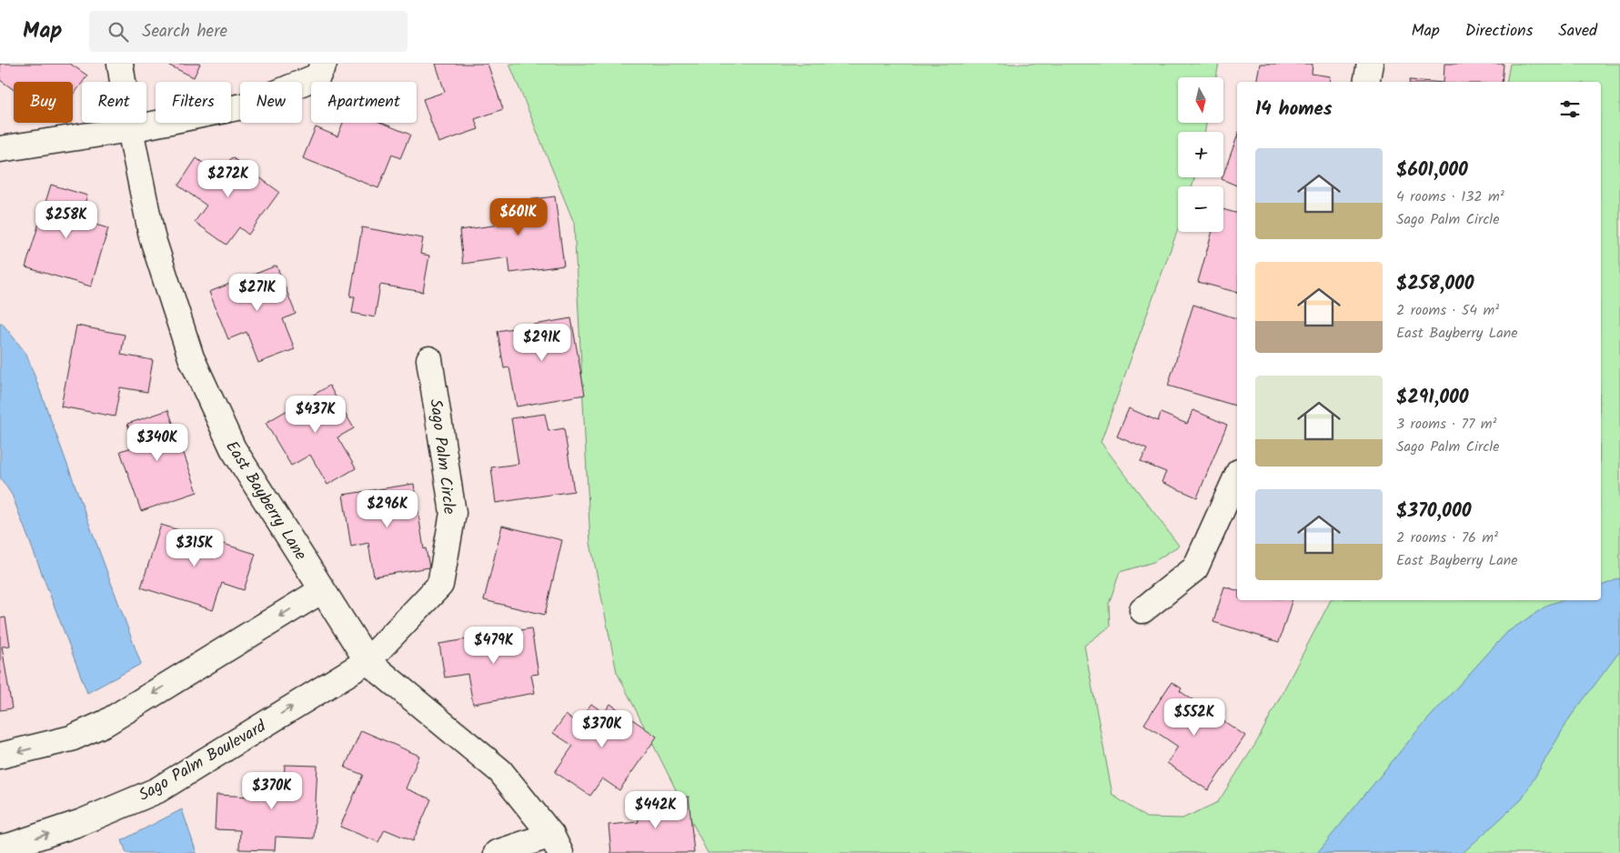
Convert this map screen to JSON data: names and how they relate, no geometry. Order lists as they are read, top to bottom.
{
  "streets": {
    "street": ["Sago Palm Circle", "East Bayberry Lane", "Sago Palm Boulevard"]
  },
  "crossings": [
    ["Sago Palm Circle", "East Bayberry Lane"],
    ["Sago Palm Circle", "Sago Palm Boulevard"],
    ["East Bayberry Lane", "Sago Palm Boulevard"]
  ],
  "north": "bottom",
  "page": {
    "header": "Map",
    "search": "Search here",
    "nav": ["Map", "Directions", "Saved"],
    "map_buttons": ["+", "−"],
    "chip": [
      "Buy",
      "Rent",
      "Filters",
      "New",
      "Apartment"
    ],
    "heading": "14 homes",
    "list": [
      {
        "name": "$601,000",
        "note": "4 rooms · 132 m² · Sago Palm Circle"
      },
      {
        "name": "$258,000",
        "note": "2 rooms · 54 m² · East Bayberry Lane"
      },
      {
        "name": "$291,000",
        "note": "3 rooms · 77 m² · Sago Palm Circle"
      },
      {
        "name": "$370,000",
        "note": "2 rooms · 76 m² · East Bayberry Lane"
      }
    ],
    "price": [
      "$272K",
      "$601K",
      "$258K",
      "$271K",
      "$291K",
      "$437K",
      "$340K",
      "$296K",
      "$315K",
      "$479K",
      "$552K",
      "$370K",
      "$370K",
      "$442K"
    ]
  }
}
